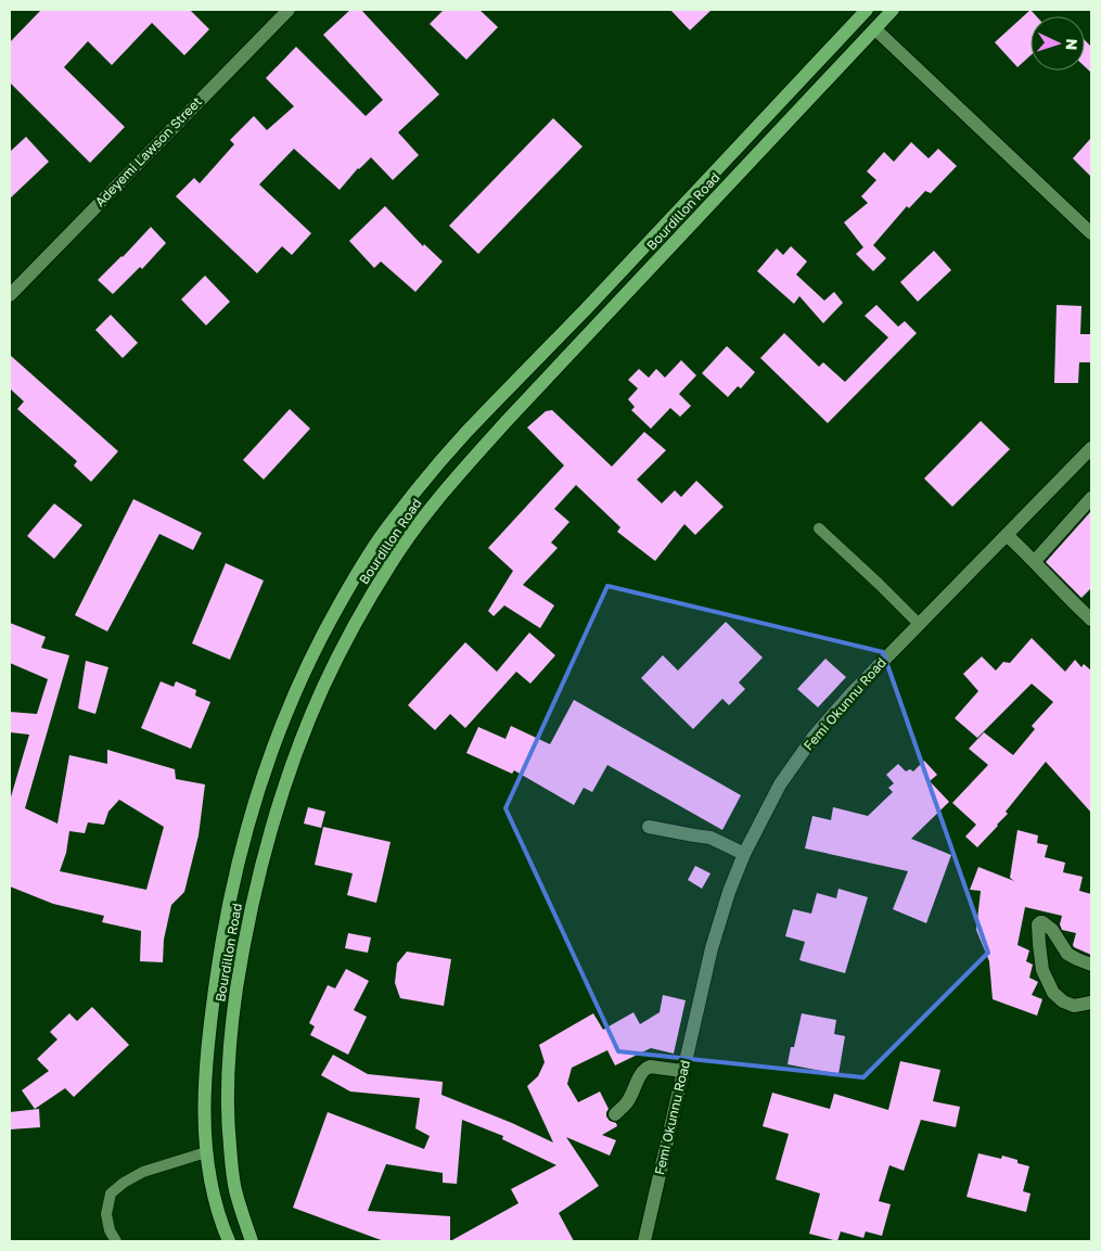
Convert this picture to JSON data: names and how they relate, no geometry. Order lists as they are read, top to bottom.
{
  "streets": {
    "main road": ["Bourdillon Road"],
    "street": ["Adeyemi Lawson Street", "Femi Okunnu Road"]
  },
  "north": "right"
}
